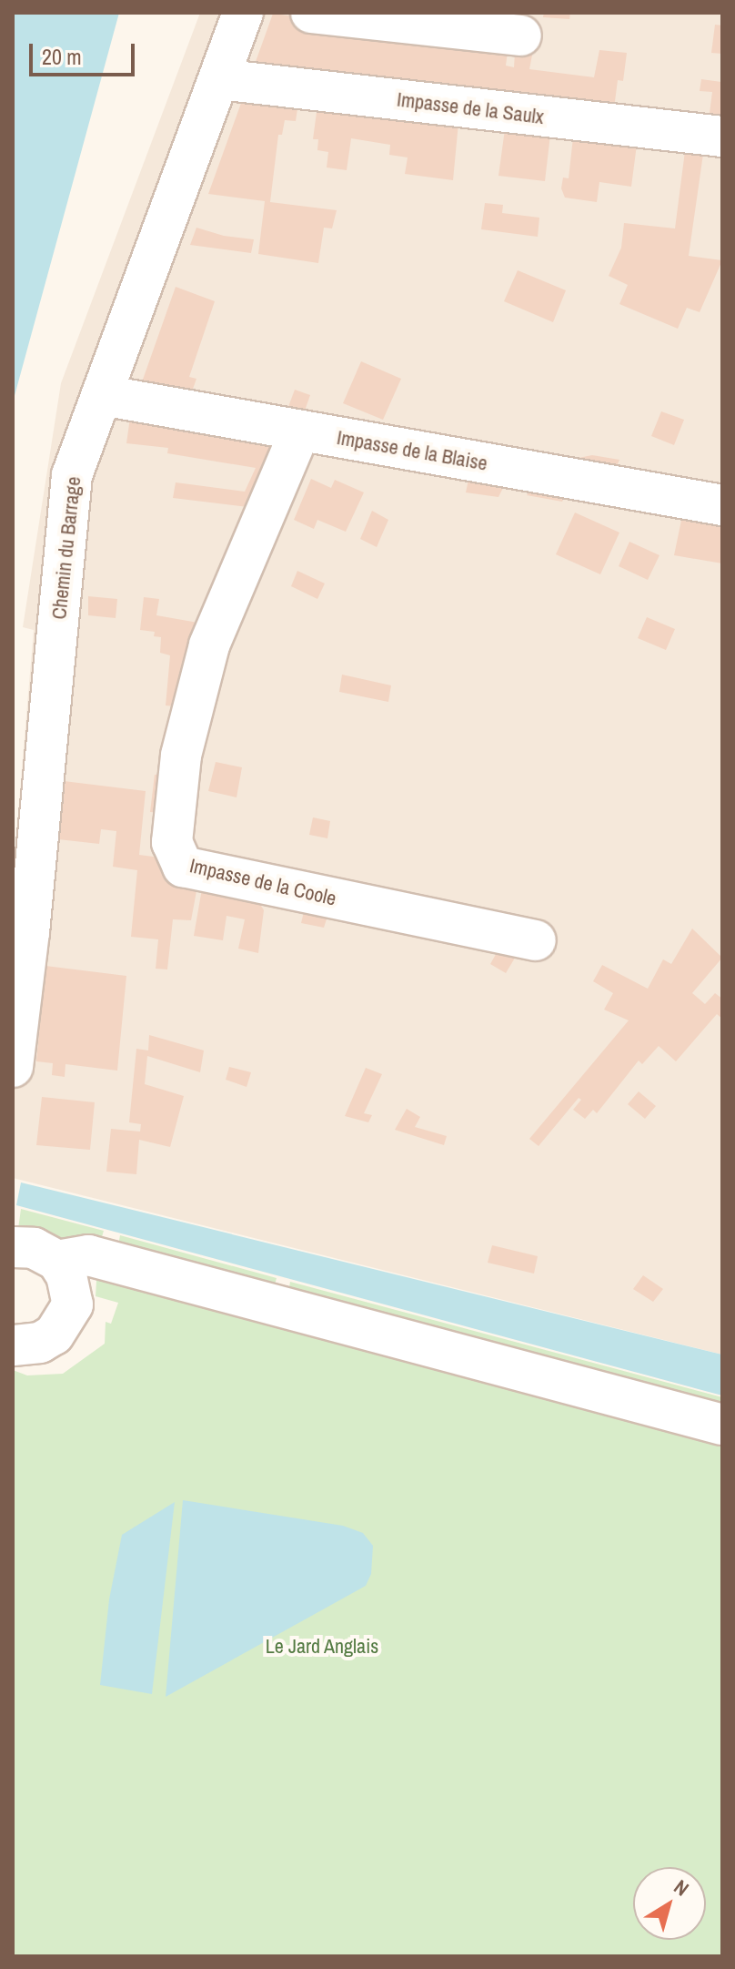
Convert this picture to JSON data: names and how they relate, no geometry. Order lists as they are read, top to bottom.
{
  "streets": {
    "street": [
      "Impasse de la Saulx",
      "Impasse de la Blaise",
      "Chemin du Barrage",
      "Impasse de la Coole"
    ]
  },
  "crossings": [
    ["Impasse de la Saulx", "Chemin du Barrage"],
    ["Impasse de la Blaise", "Chemin du Barrage"],
    ["Impasse de la Blaise", "Impasse de la Coole"]
  ],
  "parks": ["Le Jard Anglais"],
  "scale_bar": "20 m",
  "north": "top right"
}
